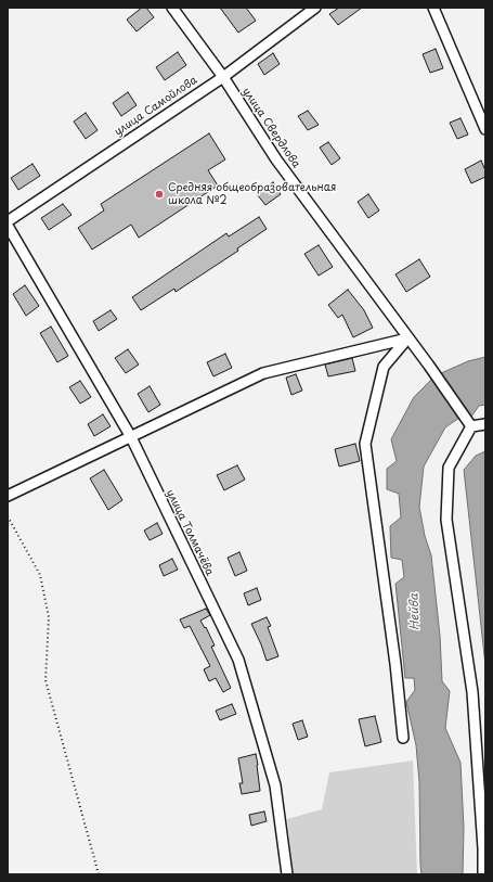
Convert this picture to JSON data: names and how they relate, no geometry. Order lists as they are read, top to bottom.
{
  "streets": {
    "street": ["улица Самойлова", "улица Свердлова", "улица Толмачёва"]
  },
  "crossings": [
    ["улица Самойлова", "улица Свердлова"]
  ],
  "water": ["Нейва"],
  "places": ["Средняя общеобразовательная школа №2"]
}
